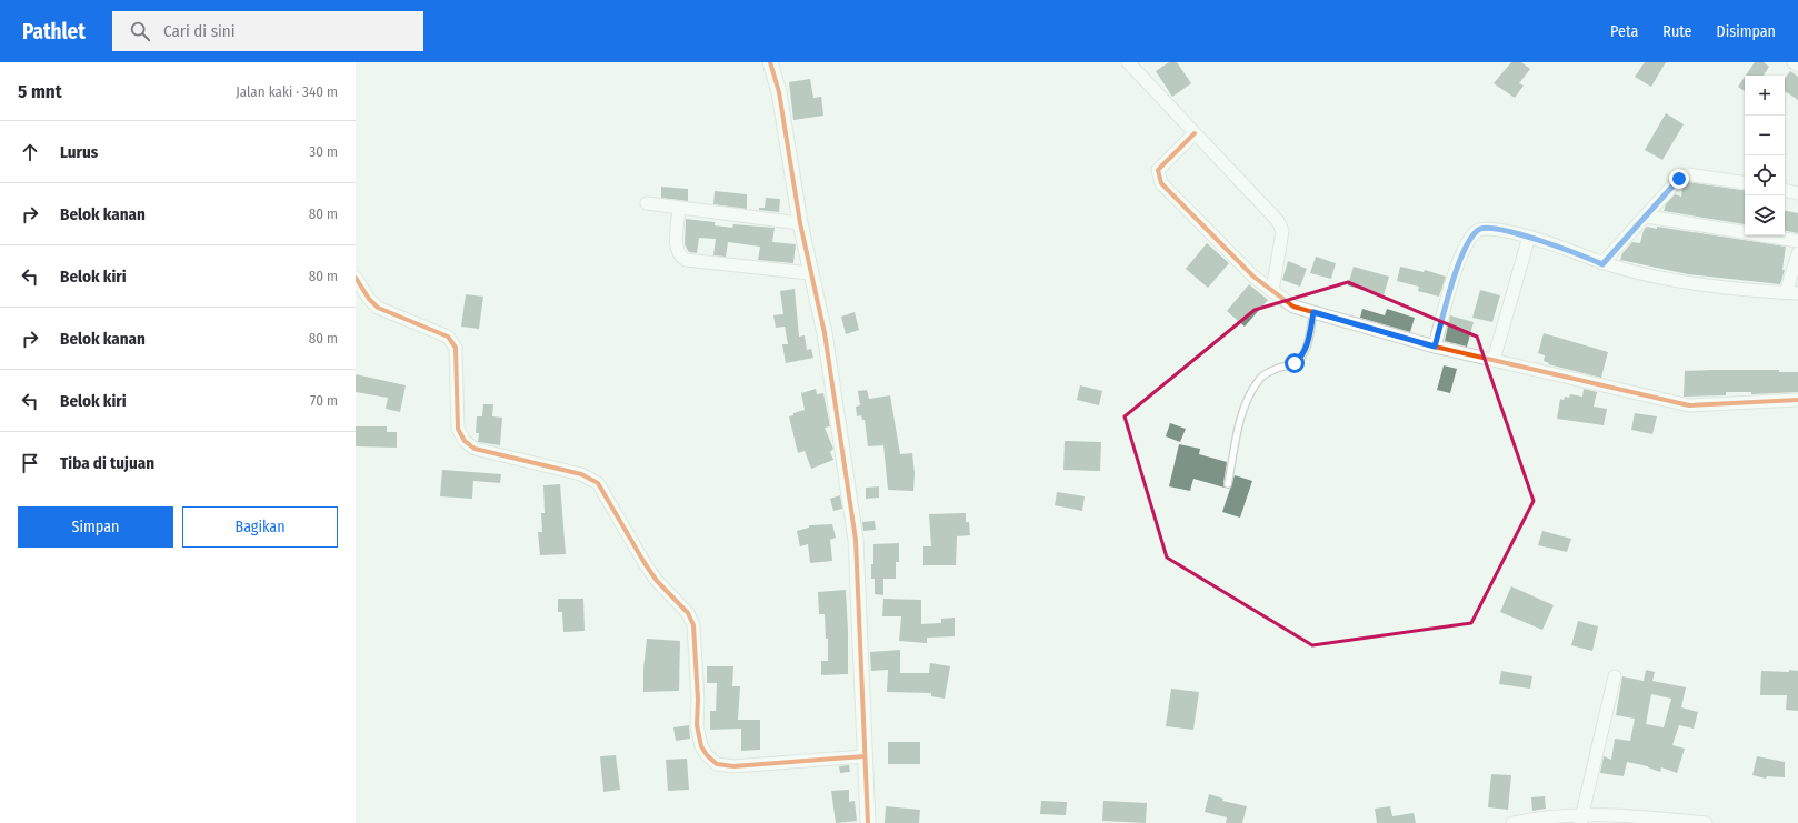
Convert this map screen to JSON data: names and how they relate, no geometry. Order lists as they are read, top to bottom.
{
  "page": {
    "header": "Pathlet",
    "search": "Cari di sini",
    "nav": ["Peta", "Rute", "Disimpan"],
    "heading": ["5 mnt", "Jalan kaki · 340 m"],
    "map_buttons": ["+", "−"],
    "list": [
      ["Lurus", "30 m"],
      ["Belok kanan", "80 m"],
      ["Belok kiri", "80 m"],
      ["Belok kanan", "80 m"],
      ["Belok kiri", "70 m"],
      "Tiba di tujuan"
    ],
    "buttons": ["Simpan", "Bagikan"]
  }
}
